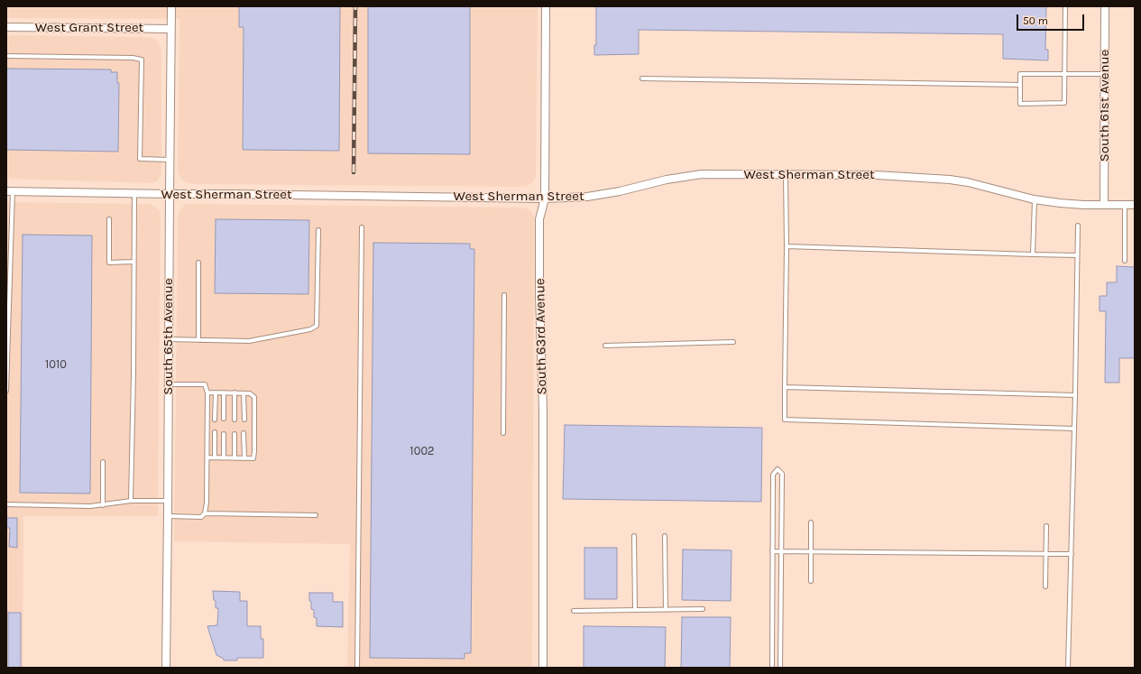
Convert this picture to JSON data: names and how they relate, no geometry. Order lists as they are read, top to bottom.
{
  "streets": {
    "street": [
      "West Grant Street",
      "South 61st Avenue",
      "West Sherman Street",
      "South 65th Avenue",
      "South 63rd Avenue"
    ]
  },
  "crossings": [
    ["West Grant Street", "South 65th Avenue"],
    ["South 61st Avenue", "West Sherman Street"],
    ["West Sherman Street", "South 65th Avenue"],
    ["West Sherman Street", "South 63rd Avenue"]
  ],
  "house_numbers": ["1010", "1002"],
  "scale_bar": "50 m"
}
